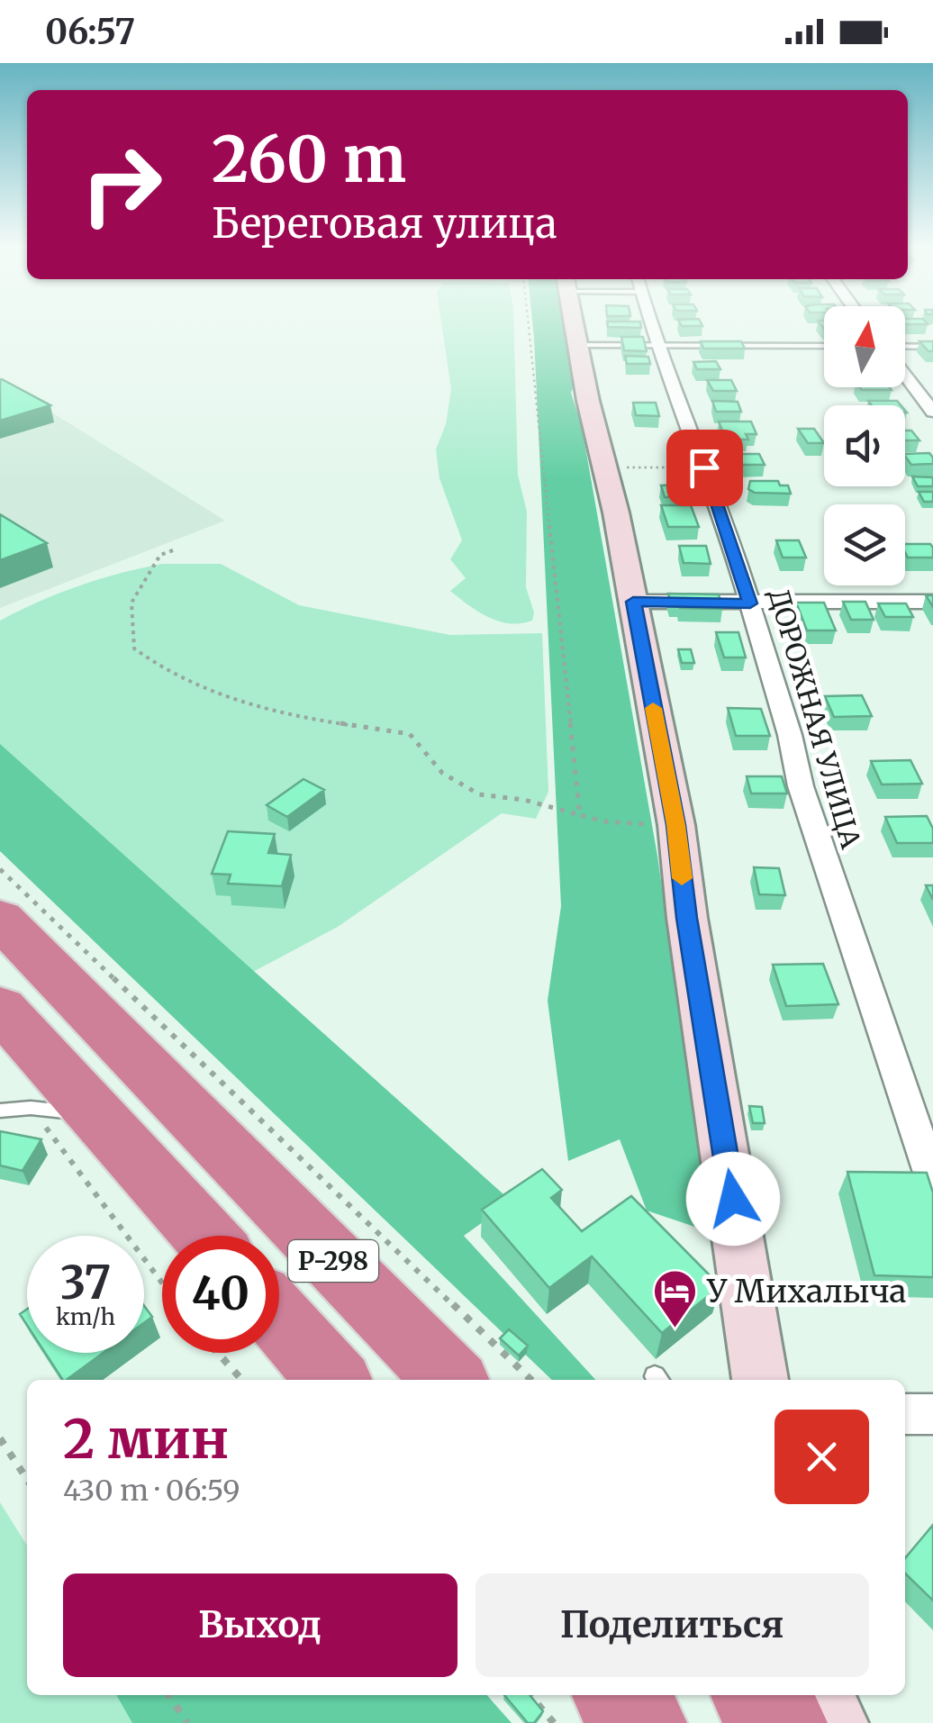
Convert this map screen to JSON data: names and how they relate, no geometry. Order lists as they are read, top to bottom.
{
  "streets": {
    "highway": ["Р-298"],
    "street": ["ДОРОЖНАЯ УЛИЦА"]
  },
  "places": {
    "hotel": ["У Михалыча"]
  },
  "north": "top",
  "page": {
    "status": "06:57",
    "turn": ["260 m", "Береговая улица"],
    "speed": "37 km/h",
    "limit": "40",
    "heading": ["2 мин", "430 m · 06:59"],
    "buttons": ["Выход", "Поделиться"]
  }
}
